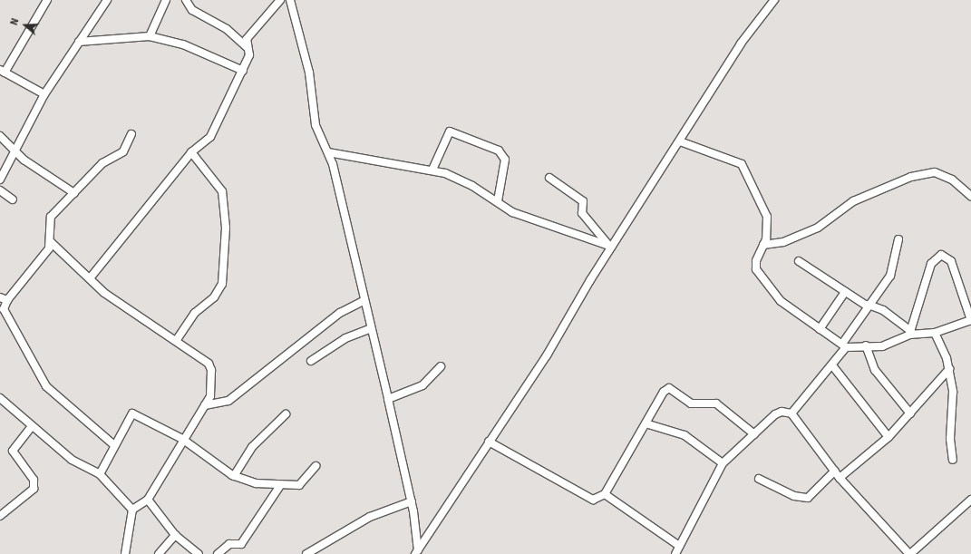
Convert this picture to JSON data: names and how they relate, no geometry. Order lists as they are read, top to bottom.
{
  "north": "left"
}
